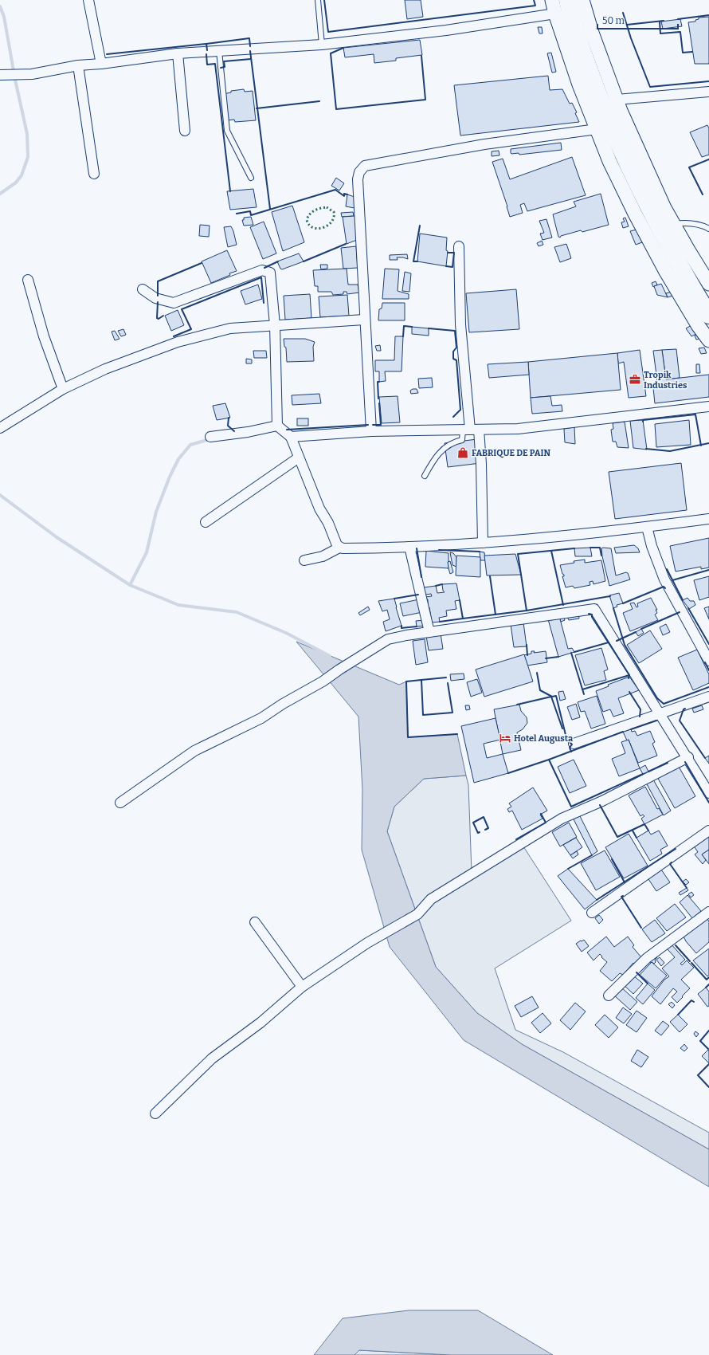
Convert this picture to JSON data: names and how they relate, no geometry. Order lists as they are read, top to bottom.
{
  "places": {
    "office": ["Tropik Industries"],
    "shop": ["FABRIQUE DE PAIN"],
    "hotel": ["Hotel Augusta"]
  },
  "scale_bar": "50 m"
}
